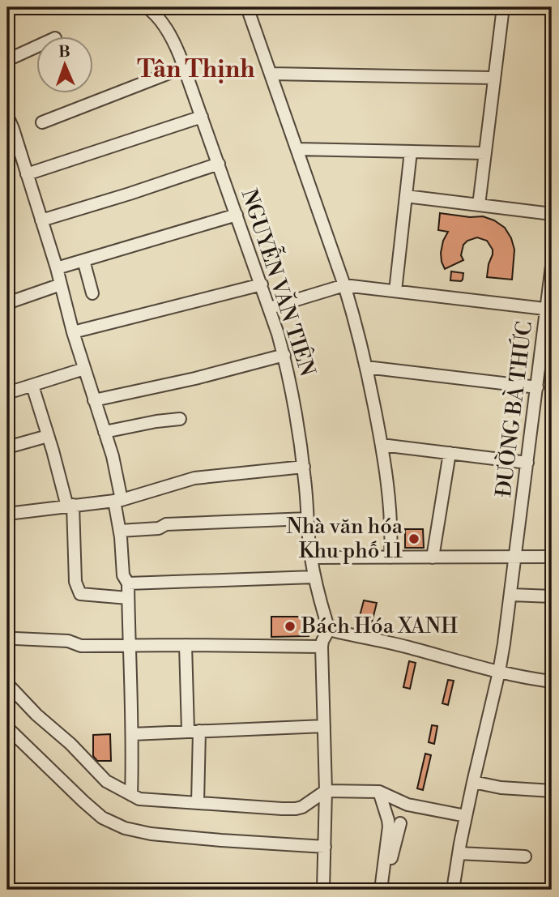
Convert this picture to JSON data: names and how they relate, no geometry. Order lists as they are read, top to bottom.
{
  "streets": {
    "street": ["NGUYỄN VĂN TIÊN", "ĐƯỜNG BÀ THỨC"]
  },
  "districts": ["Tân Thịnh"],
  "places": ["Nhà văn hóa Khu phố 11", "Bách Hóa XANH"],
  "north": "top"
}
